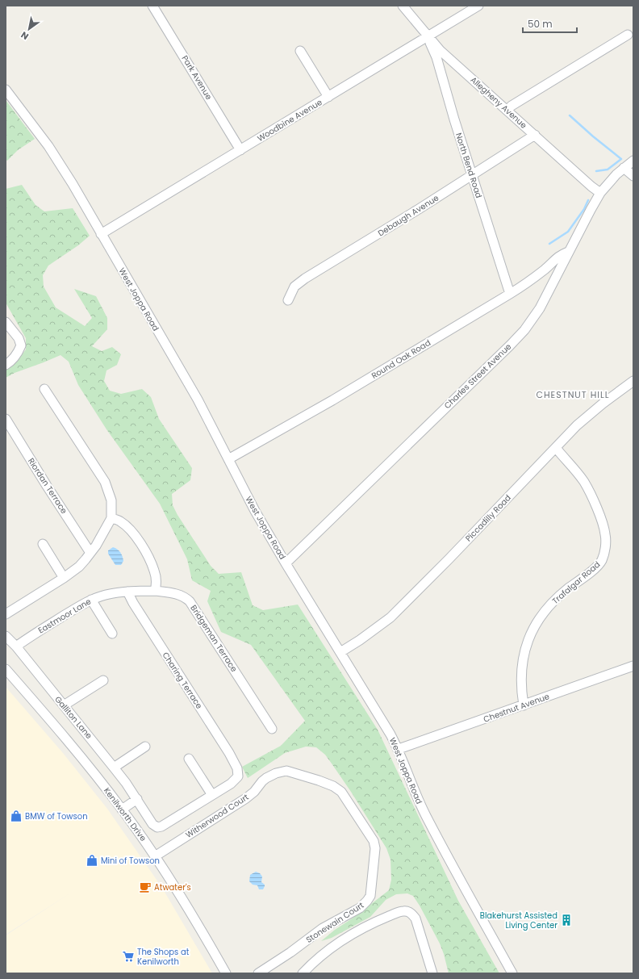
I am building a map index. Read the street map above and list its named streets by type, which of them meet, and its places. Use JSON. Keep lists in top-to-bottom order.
{
  "streets": {
    "street": [
      "Park Avenue",
      "Allegheny Avenue",
      "Woodbine Avenue",
      "North Bend Road",
      "Debaugh Avenue",
      "West Joppa Road",
      "Round Oak Road",
      "Charles Street Avenue",
      "Riordan Terrace",
      "Piccadilly Road",
      "Trafalgar Road",
      "Eastmoor Lane",
      "Bridgeman Terrace",
      "Charing Terrace",
      "Chestnut Avenue",
      "Galliton Lane",
      "Kenilworth Drive",
      "Witherwood Court",
      "Stonewain Court"
    ]
  },
  "crossings": [
    ["Park Avenue", "Woodbine Avenue"],
    ["Allegheny Avenue", "Woodbine Avenue"],
    ["Allegheny Avenue", "North Bend Road"],
    ["Allegheny Avenue", "Debaugh Avenue"],
    ["Allegheny Avenue", "Charles Street Avenue"],
    ["Woodbine Avenue", "North Bend Road"],
    ["Woodbine Avenue", "West Joppa Road"],
    ["North Bend Road", "Debaugh Avenue"],
    ["North Bend Road", "Round Oak Road"],
    ["West Joppa Road", "Round Oak Road"],
    ["West Joppa Road", "Charles Street Avenue"],
    ["West Joppa Road", "Piccadilly Road"],
    ["West Joppa Road", "Chestnut Avenue"],
    ["Round Oak Road", "Charles Street Avenue"],
    ["Piccadilly Road", "Trafalgar Road"],
    ["Trafalgar Road", "Chestnut Avenue"],
    ["Eastmoor Lane", "Bridgeman Terrace"],
    ["Eastmoor Lane", "Charing Terrace"],
    ["Eastmoor Lane", "Galliton Lane"],
    ["Charing Terrace", "Galliton Lane"],
    ["Kenilworth Drive", "Witherwood Court"],
    ["Witherwood Court", "Stonewain Court"]
  ],
  "districts": ["CHESTNUT HILL"],
  "places": {
    "shop": ["BMW of Towson", "Mini of Towson"],
    "cafe": ["Atwater's"],
    "building": ["Blakehurst Assisted Living Center"],
    "supermarket": ["The Shops at Kenilworth"]
  },
  "scale_bar": "50 m",
  "north": "bottom left"
}
